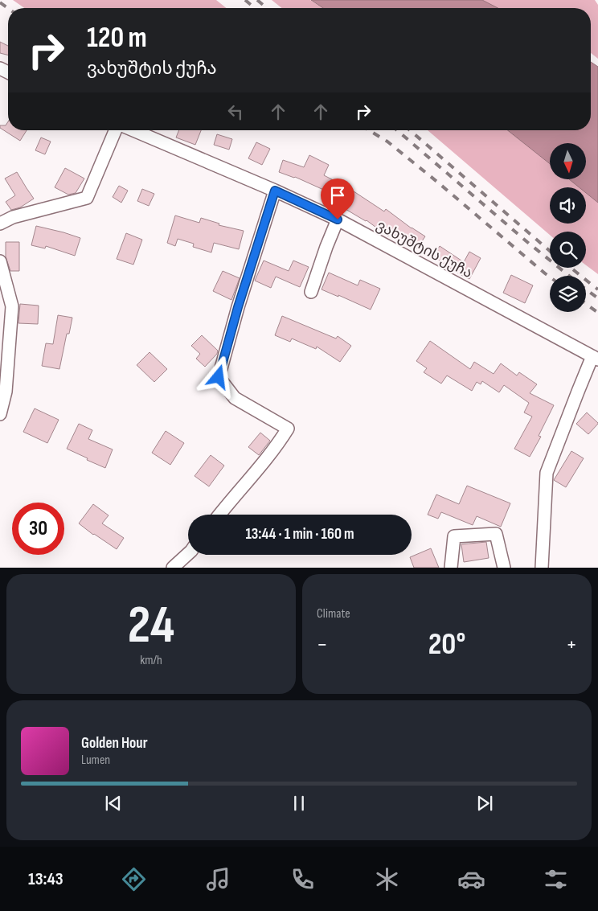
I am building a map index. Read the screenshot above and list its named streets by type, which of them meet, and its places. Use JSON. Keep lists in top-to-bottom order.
{
  "streets": {
    "street": ["ვახუშტის ქუჩა"]
  },
  "north": "bottom",
  "page": {
    "turn": ["120 m", "ვახუშტის ქუჩა"],
    "limit": "30",
    "trip": "13:44 · 1 min · 160 m",
    "tile": [
      ["24", "km/h"],
      "Climate"
    ],
    "heat": ["−", "20°", "+"],
    "song": ["Golden Hour", "Lumen"],
    "tabs": "13:43"
  }
}
